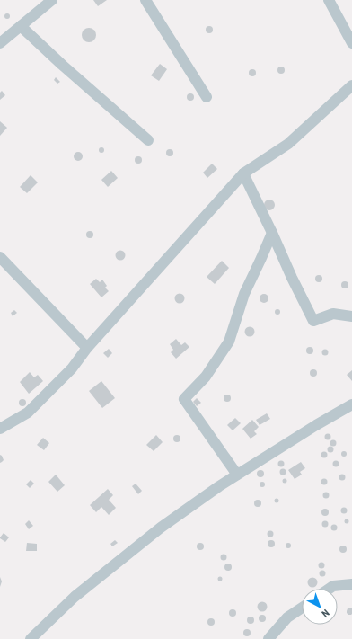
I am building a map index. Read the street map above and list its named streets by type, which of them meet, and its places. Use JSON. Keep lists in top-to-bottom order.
{
  "north": "bottom right"
}
